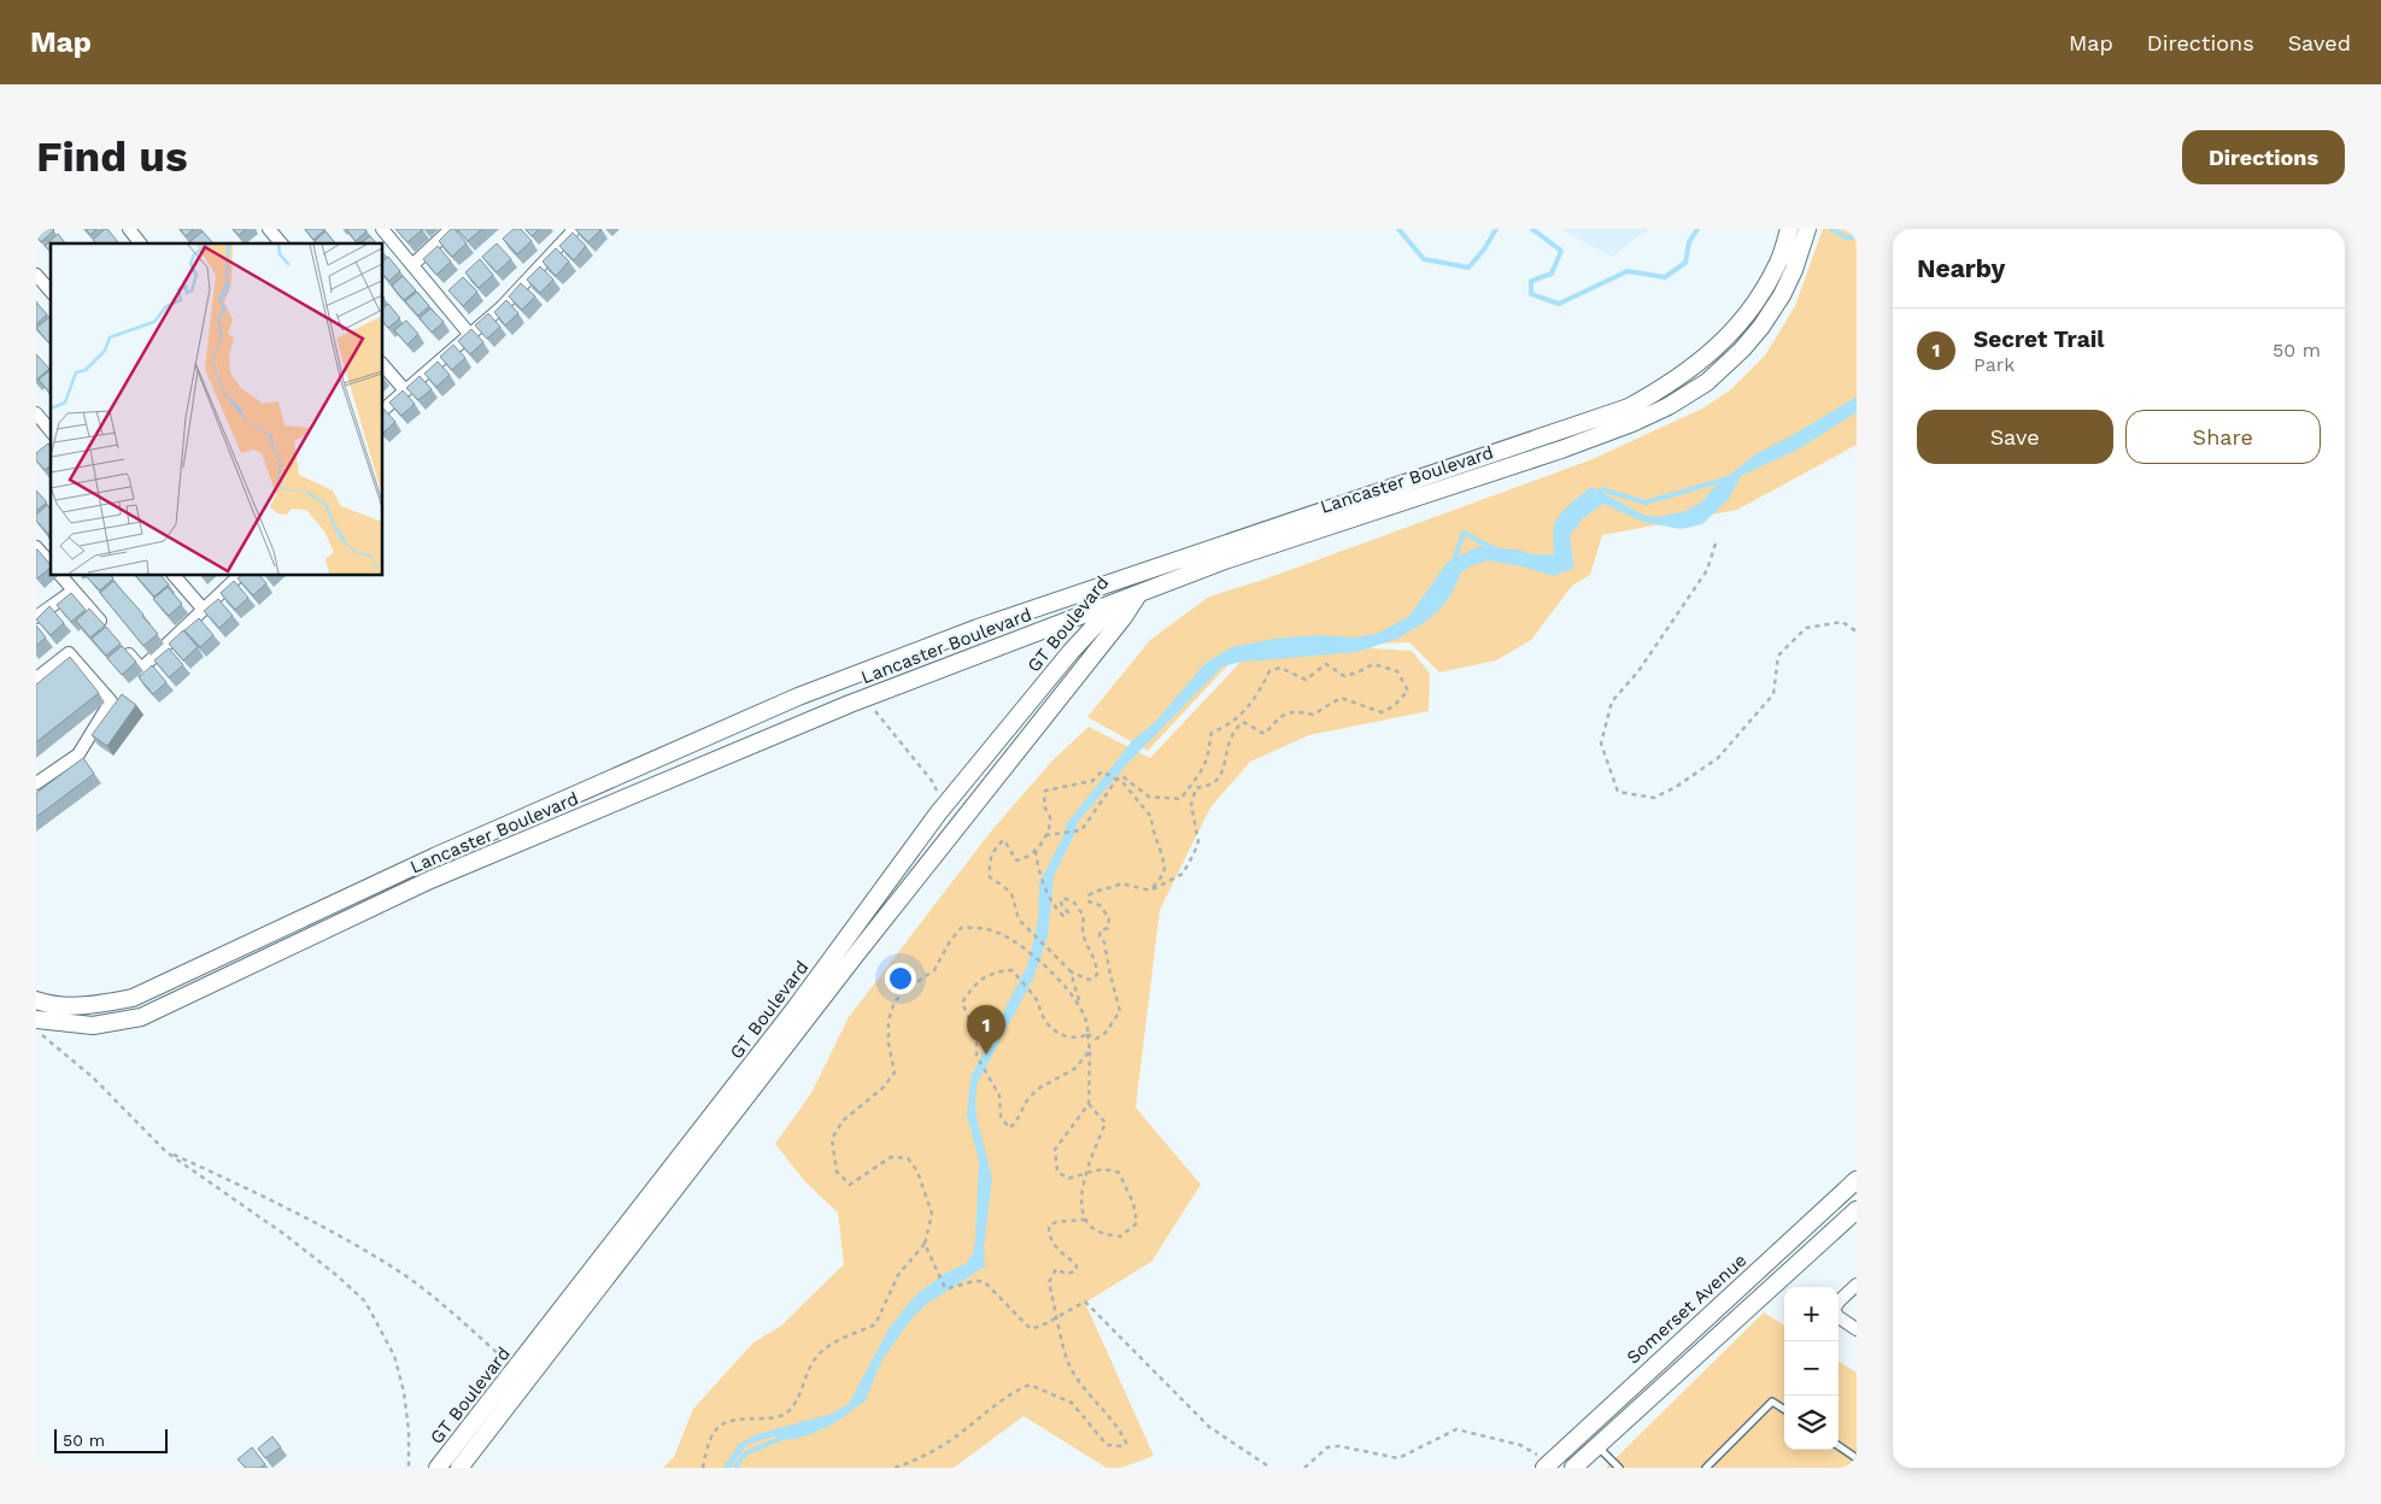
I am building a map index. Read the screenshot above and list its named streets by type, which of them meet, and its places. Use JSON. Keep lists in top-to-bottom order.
{
  "streets": {
    "main road": ["Lancaster Boulevard", "GT Boulevard", "Somerset Avenue"]
  },
  "crossings": [
    ["Lancaster Boulevard", "GT Boulevard"]
  ],
  "scale_bar": "50 m",
  "page": {
    "header": "Map",
    "nav": ["Map", "Directions", "Saved"],
    "buttons": [
      "Directions",
      ["Save", "Share"]
    ],
    "title": "Find us",
    "heading": "Nearby",
    "list": [
      {
        "mark": "1",
        "name": "Secret Trail",
        "note": "Park",
        "value": "50 m"
      }
    ],
    "pins": "1",
    "map_buttons": ["+", "−"],
    "scale": "50 m"
  }
}
